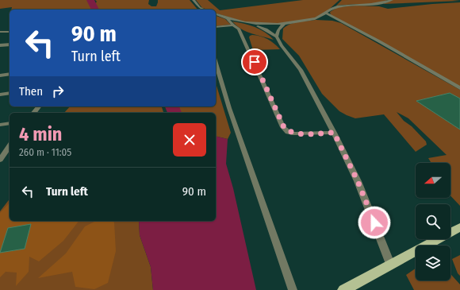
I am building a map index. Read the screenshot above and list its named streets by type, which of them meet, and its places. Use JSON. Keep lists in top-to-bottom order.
{
  "north": "left",
  "page": {
    "turn": ["90 m", "Turn left"],
    "then": "Then",
    "heading": ["4 min", "260 m · 11:05"],
    "list": [
      {
        "name": "Turn left",
        "value": "90 m"
      }
    ]
  }
}
